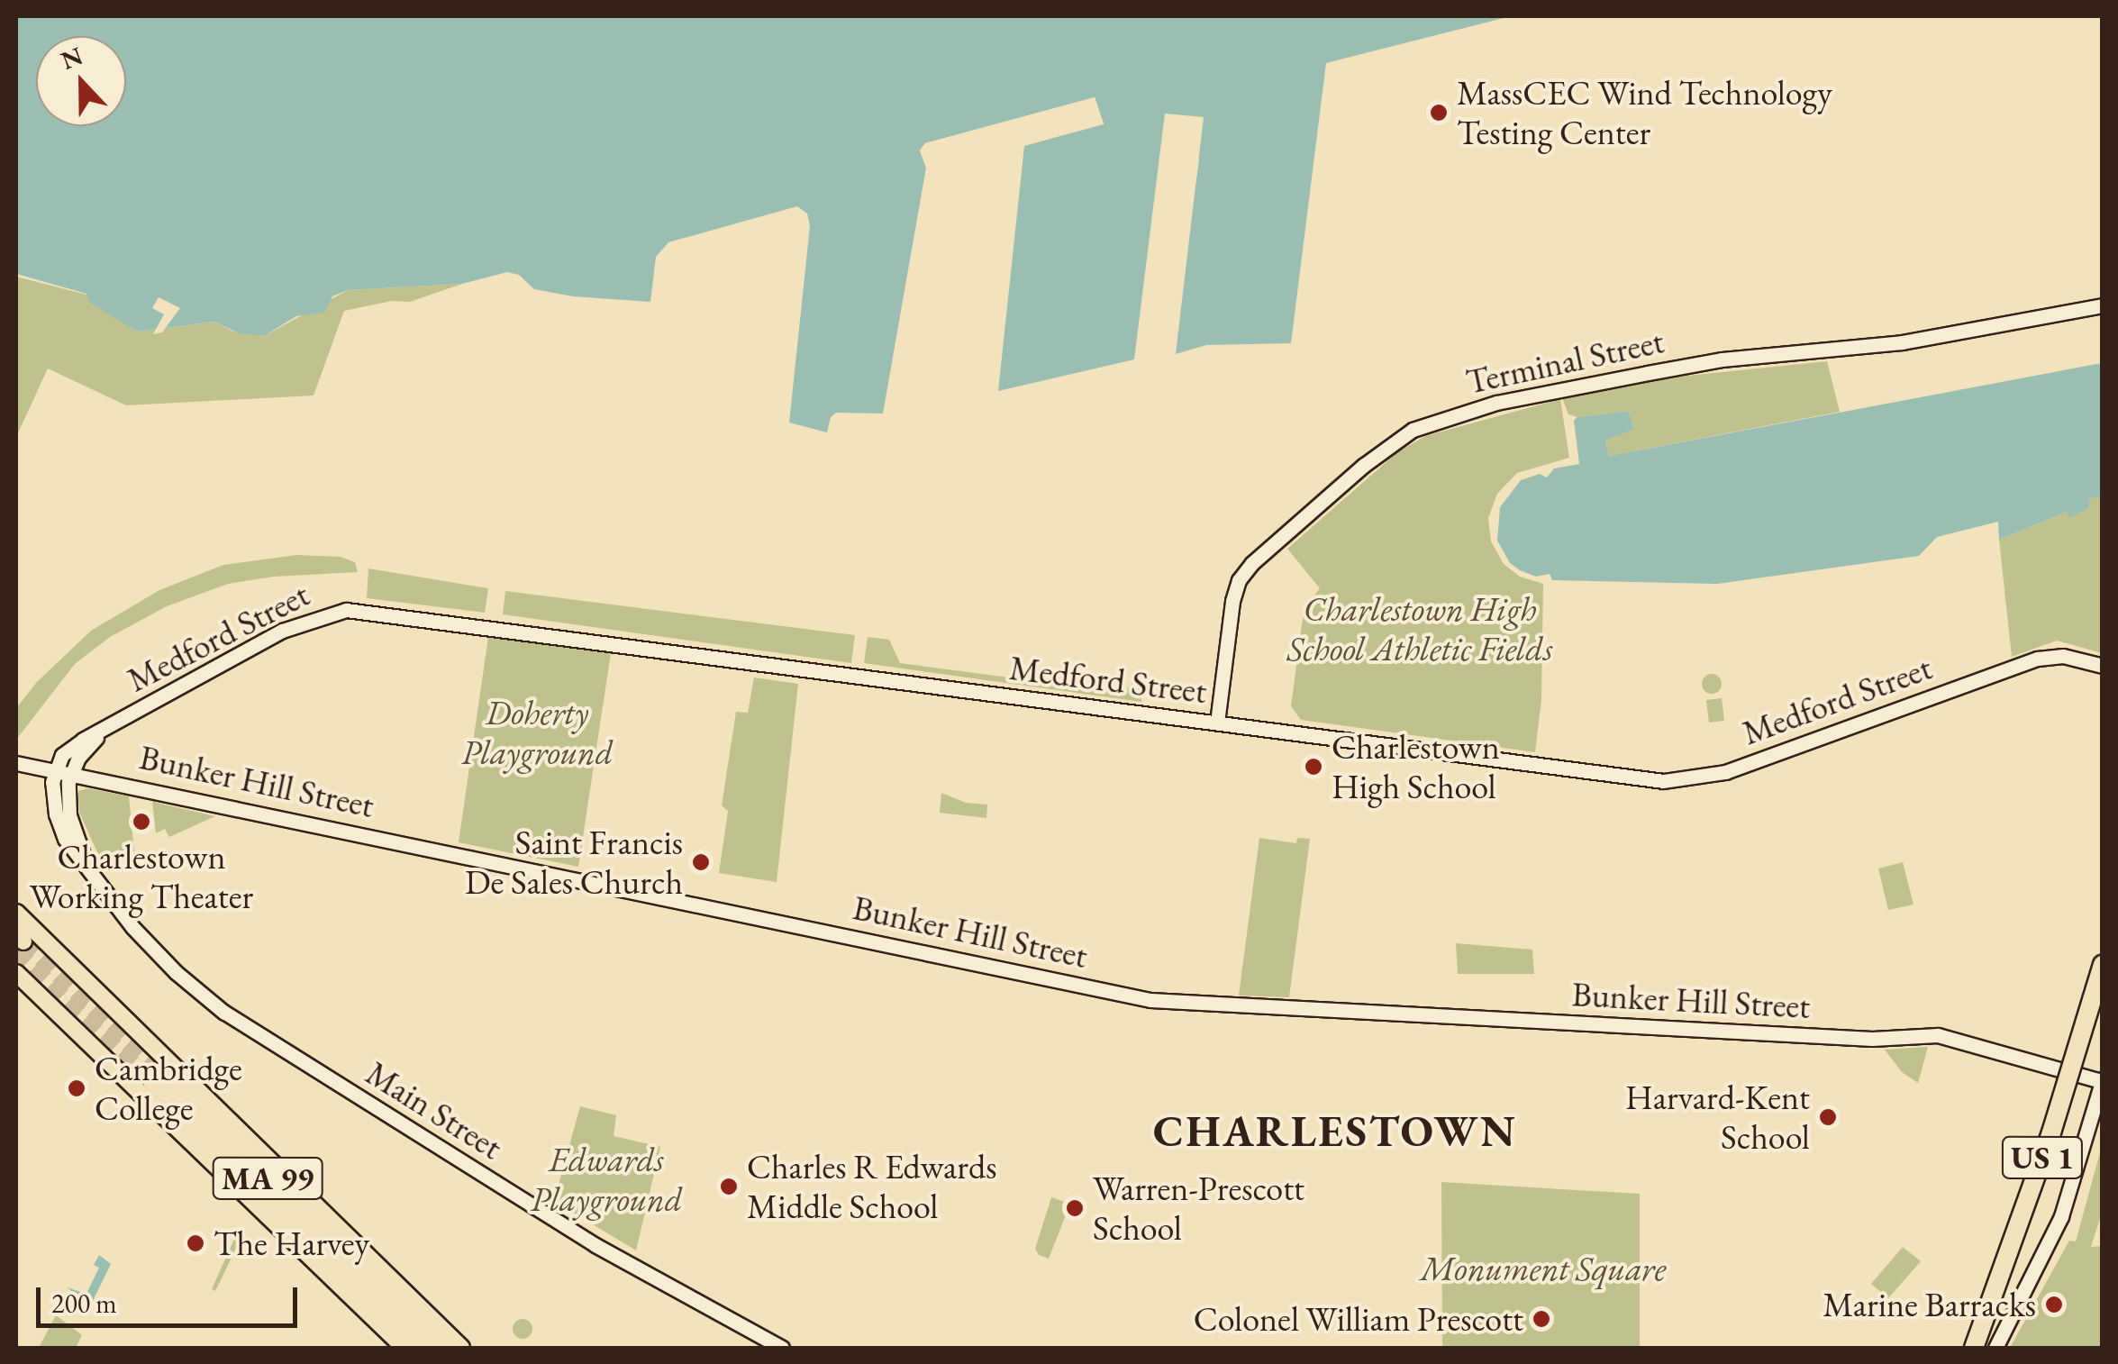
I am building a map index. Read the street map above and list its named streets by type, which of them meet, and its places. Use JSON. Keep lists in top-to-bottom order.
{
  "streets": {
    "highway": ["US 1"],
    "main road": [
      "Terminal Street",
      "Medford Street",
      "Bunker Hill Street",
      "Main Street",
      "MA 99"
    ]
  },
  "crossings": [
    ["Terminal Street", "Medford Street"],
    ["Medford Street", "Bunker Hill Street"],
    ["Medford Street", "Main Street"],
    ["Bunker Hill Street", "Main Street"]
  ],
  "districts": ["CHARLESTOWN"],
  "parks": [
    "Charlestown High School Athletic Fields",
    "Doherty Playground",
    "Edwards Playground",
    "Monument Square"
  ],
  "places": [
    "MassCEC Wind Technology Testing Center",
    "Charlestown High School",
    "Charlestown Working Theater",
    "Saint Francis De Sales Church",
    "Cambridge College",
    "Harvard-Kent School",
    "Charles R Edwards Middle School",
    "Warren-Prescott School",
    "The Harvey",
    "Marine Barracks",
    "Colonel William Prescott"
  ],
  "scale_bar": "200 m",
  "north": "top"
}
